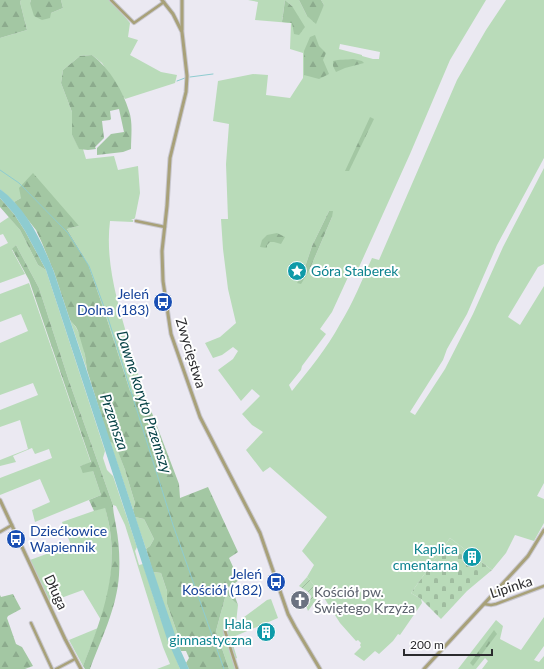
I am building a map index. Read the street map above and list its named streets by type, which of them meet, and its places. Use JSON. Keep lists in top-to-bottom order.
{
  "streets": {
    "street": ["Zwycięstwa", "Lipinka", "Długa"]
  },
  "water": ["Dawne koryto Przemszy", "Przemsza"],
  "places": {
    "place": ["Góra Staberek"],
    "bus stop": ["Jeleń Dolna (183)", "Dziećkowice Wapiennik", "Jeleń Kościół (182)"],
    "building": ["Kaplica cmentarna", "Hala gimnastyczna"],
    "church": ["Kościół pw. Świętego Krzyża"]
  },
  "scale_bar": "200 m"
}
